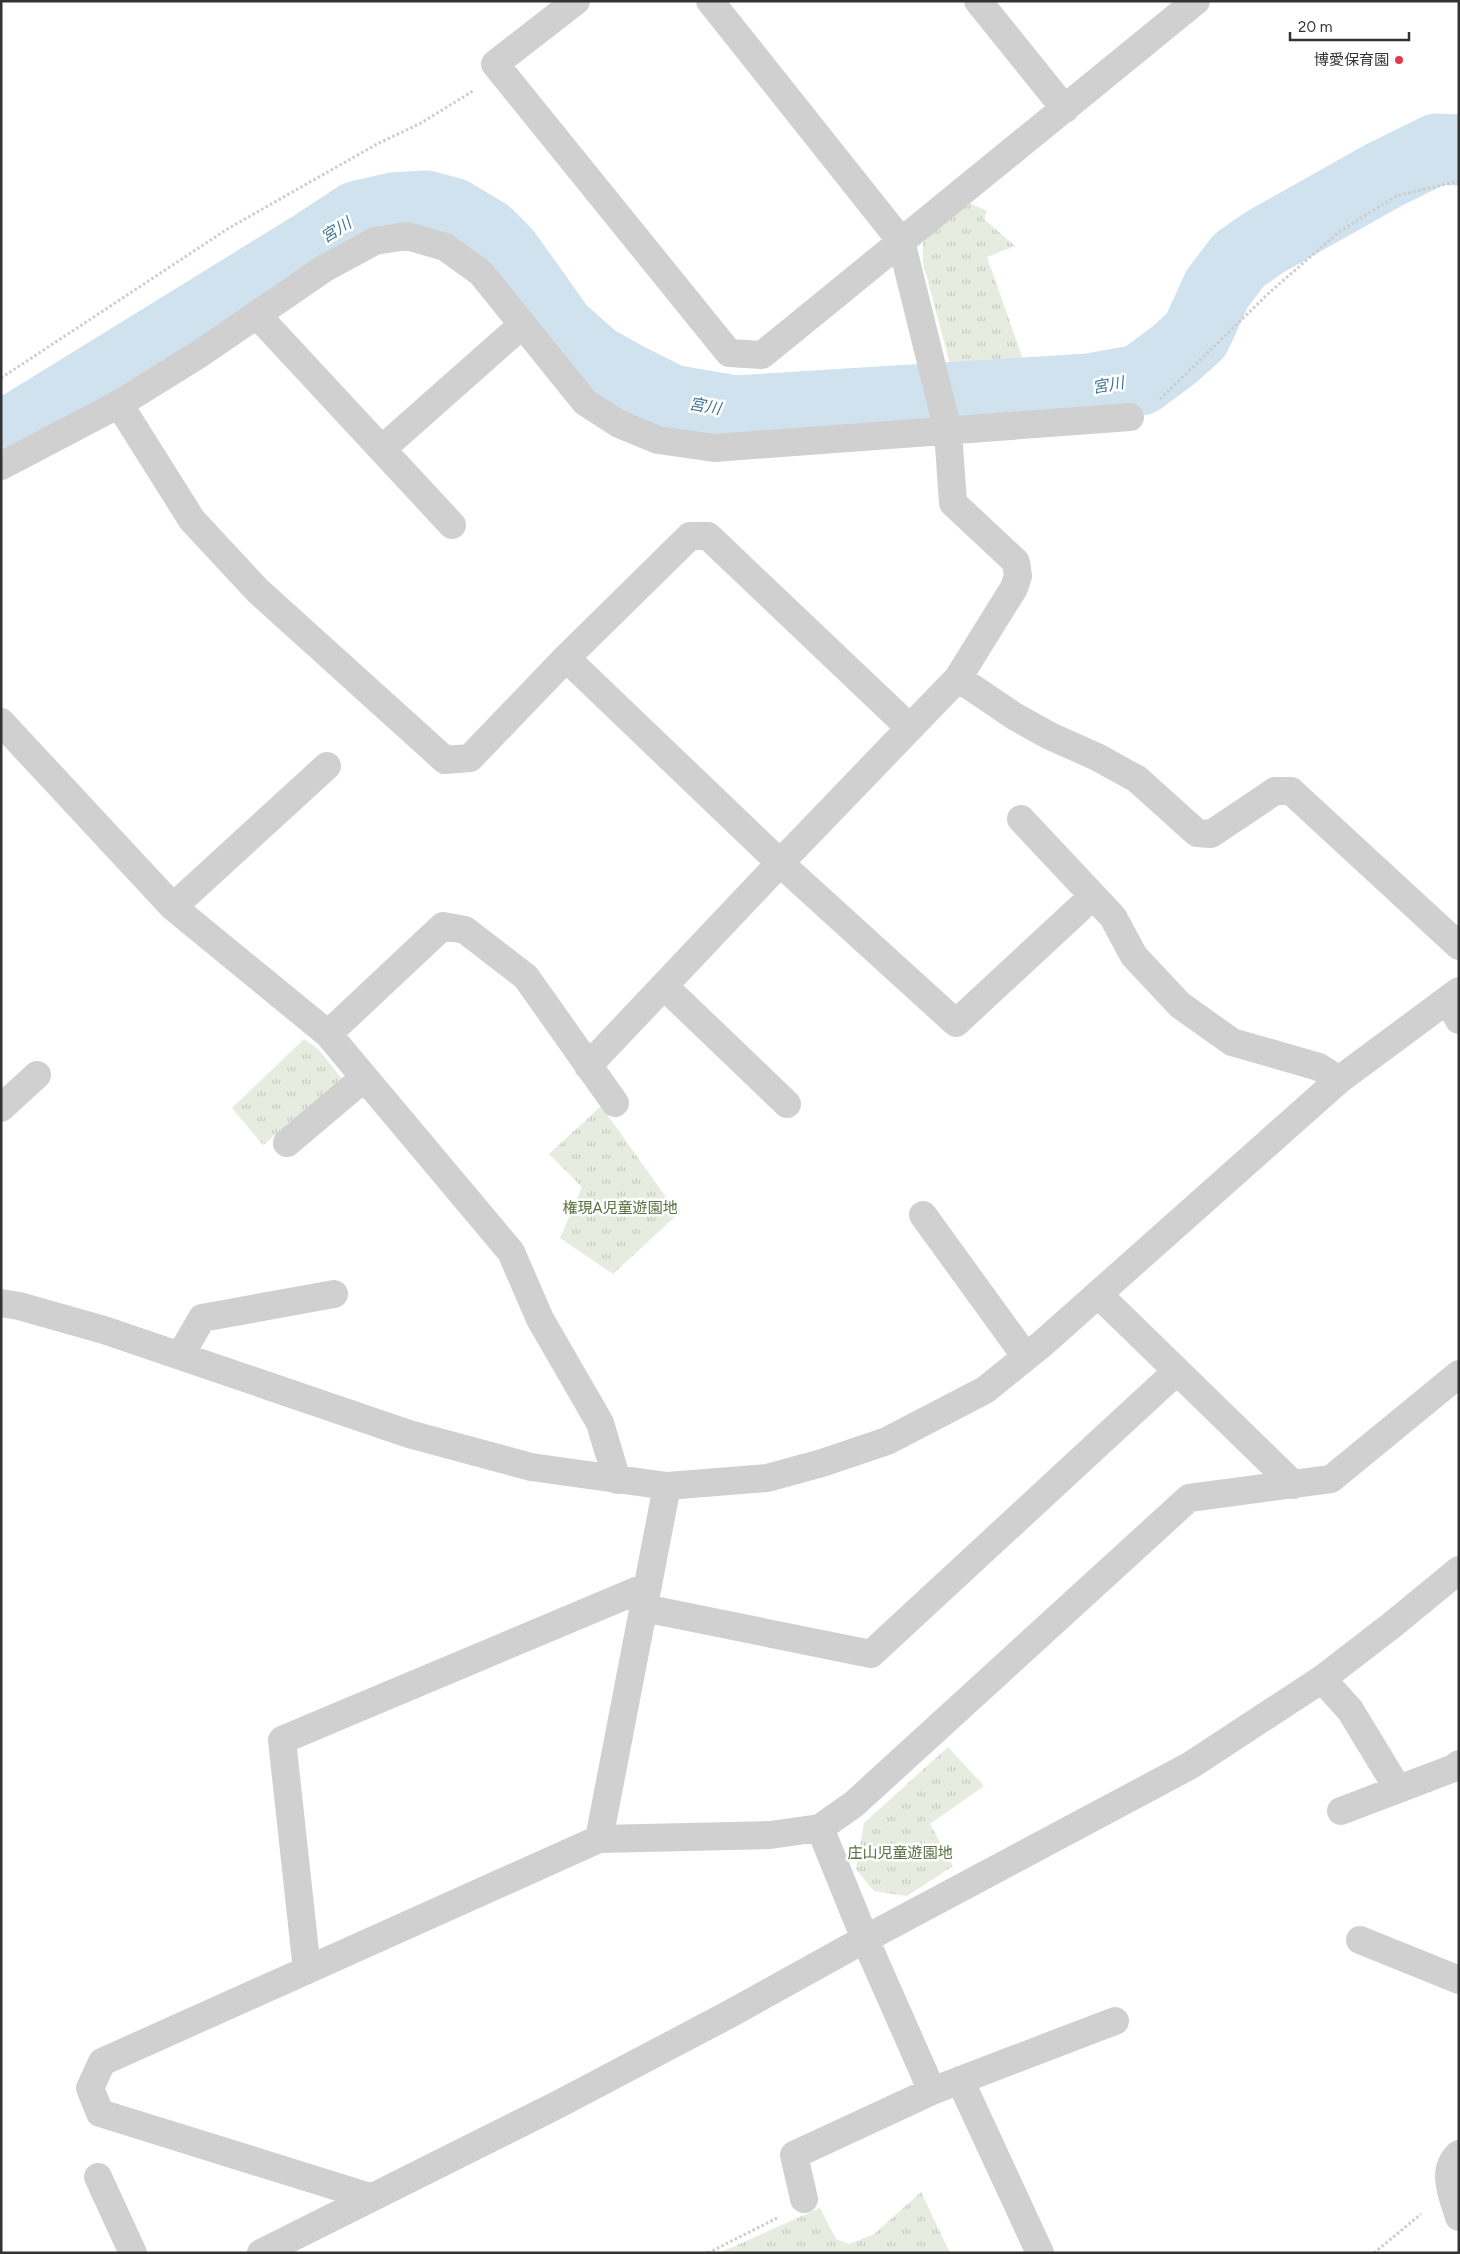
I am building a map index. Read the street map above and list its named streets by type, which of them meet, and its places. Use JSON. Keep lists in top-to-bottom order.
{
  "water": ["宮川"],
  "parks": ["権現A児童遊園地", "庄山児童遊園地"],
  "places": ["博愛保育園"],
  "scale_bar": "20 m"
}
